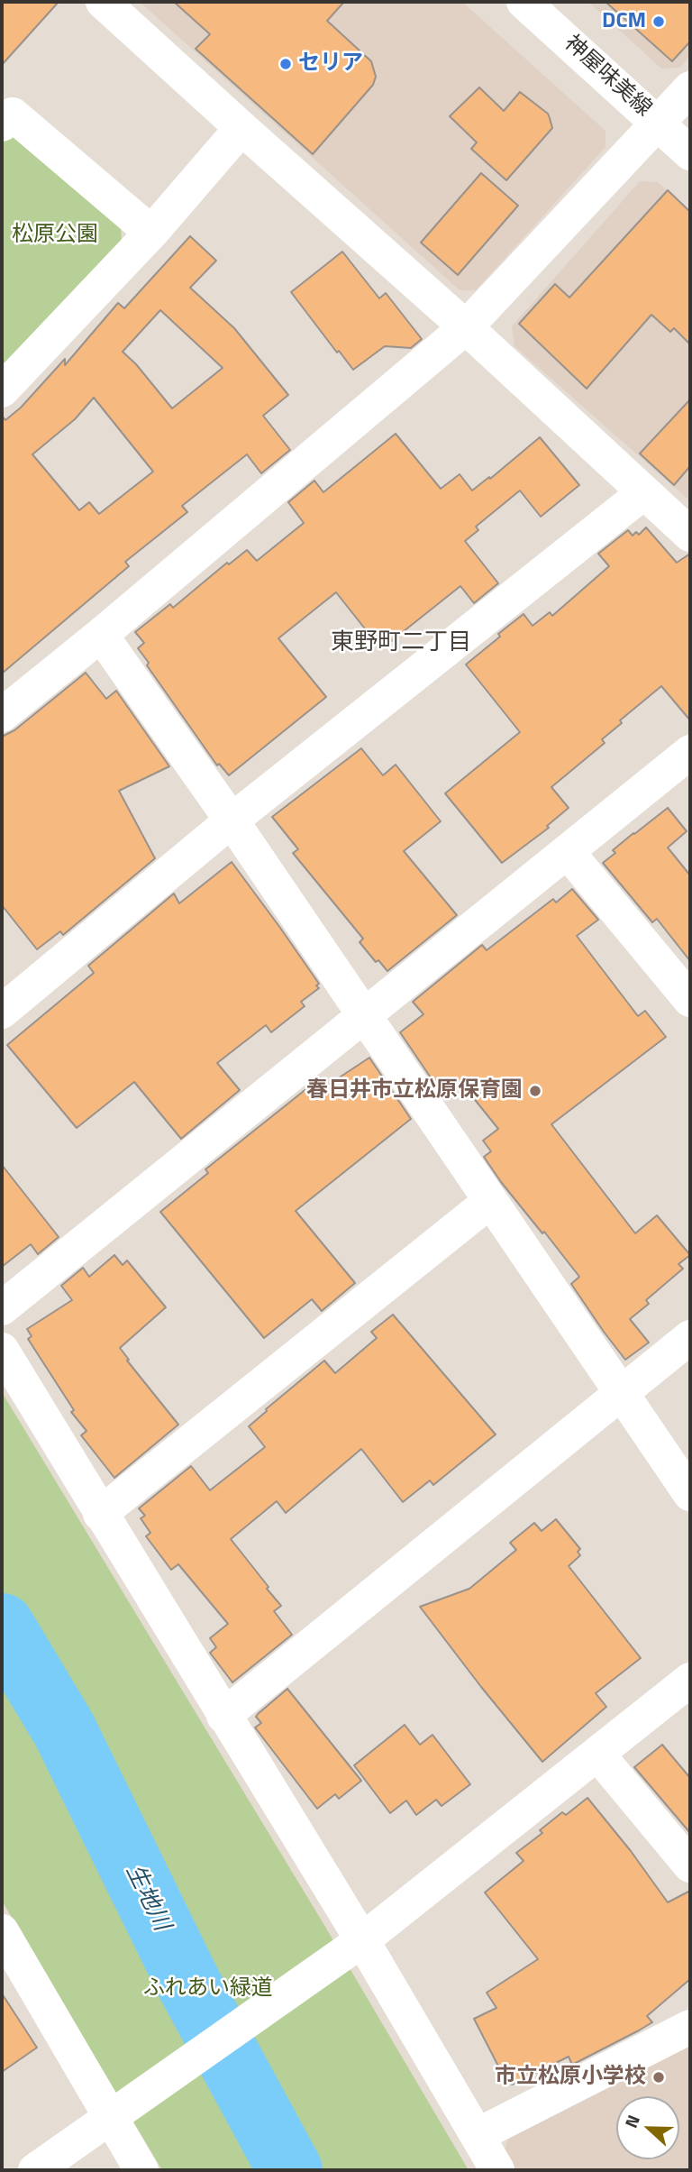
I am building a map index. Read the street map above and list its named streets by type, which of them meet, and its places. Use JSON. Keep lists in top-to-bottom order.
{
  "streets": {
    "street": ["神屋味美線"]
  },
  "districts": ["東野町二丁目"],
  "water": ["生地川"],
  "parks": ["松原公園", "ふれあい緑道"],
  "places": [
    "DCM",
    "セリア",
    "春日井市立松原保育園",
    "市立松原小学校"
  ],
  "north": "left"
}
